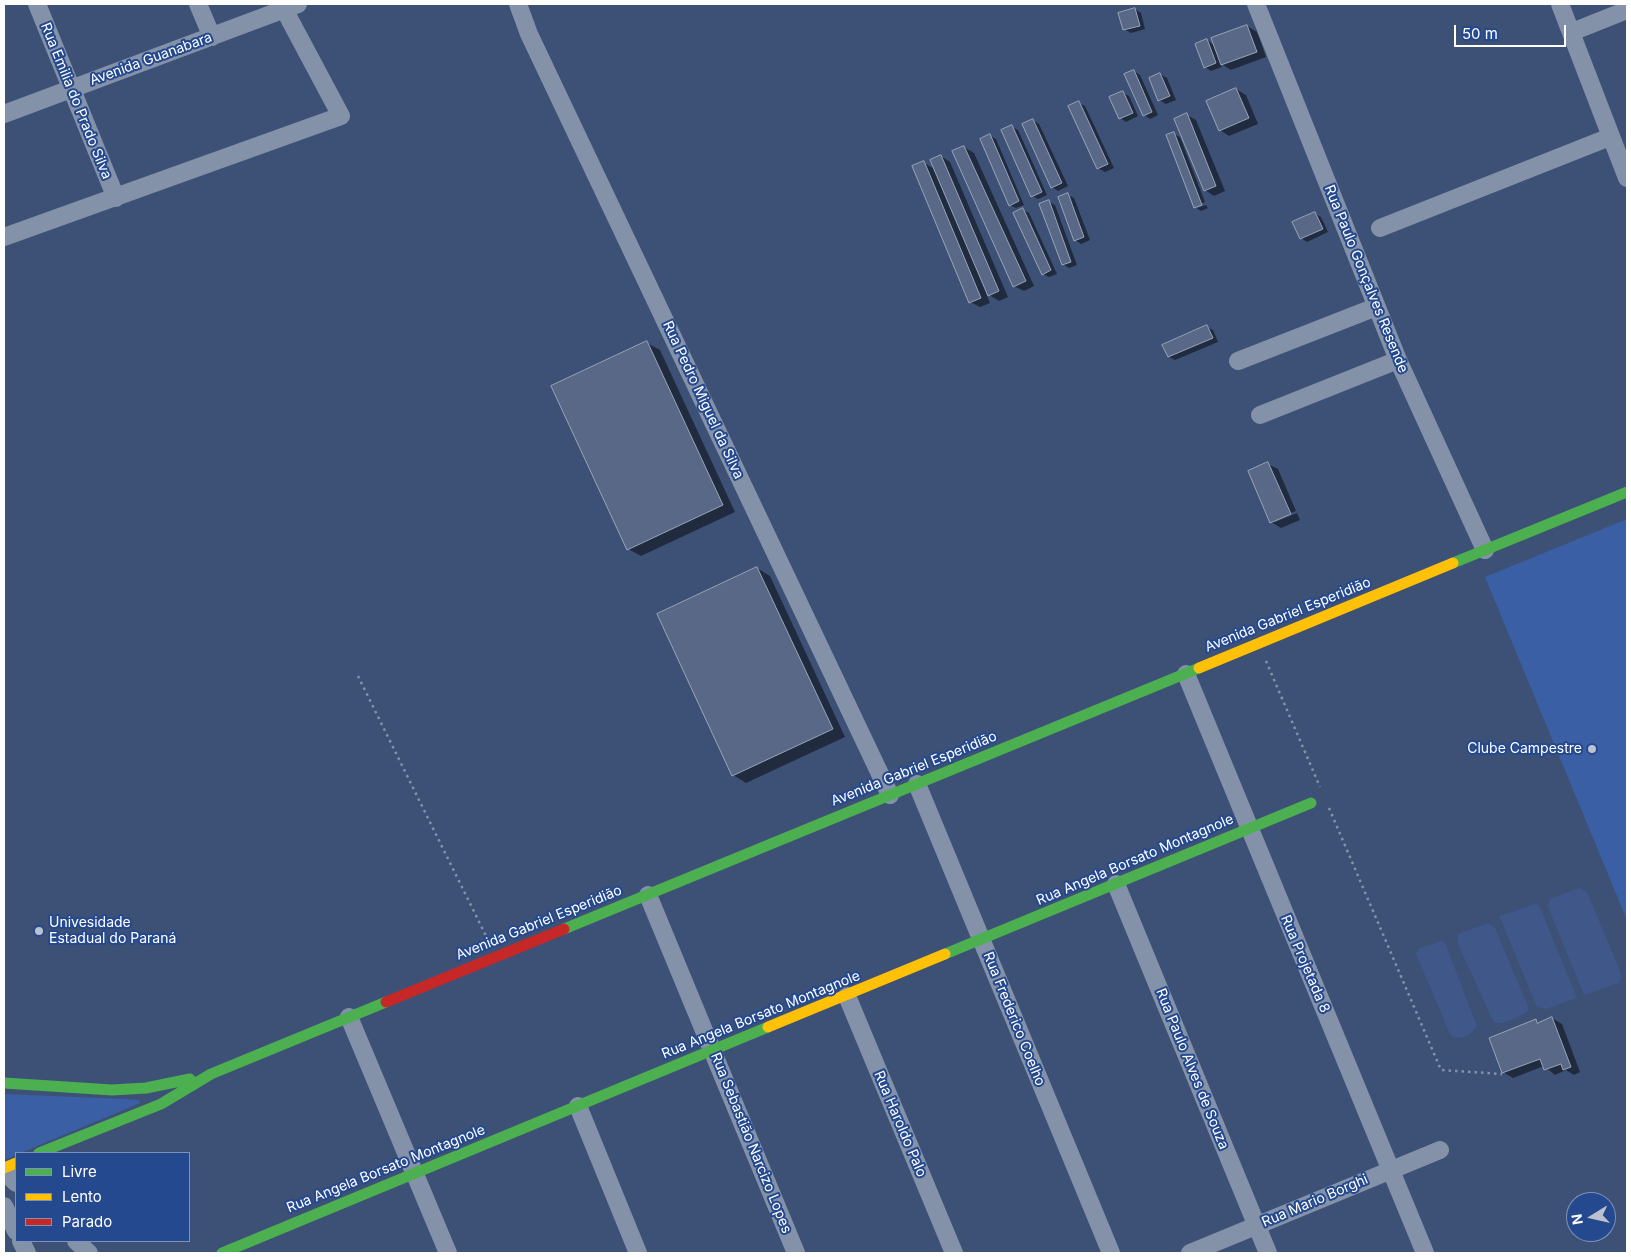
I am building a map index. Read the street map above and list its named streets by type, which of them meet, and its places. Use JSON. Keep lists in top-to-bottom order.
{
  "streets": {
    "main road": ["Avenida Gabriel Esperidião", "Rua Angela Borsato Montagnole"],
    "street": [
      "Avenida Guanabara",
      "Rua Emilia do Prado Silva",
      "Rua Paulo Gonçalves Resende",
      "Rua Pedro Miguel da Silva",
      "Rua Projetada 8",
      "Rua Frederico Coelho",
      "Rua Paulo Alves de Souza",
      "Rua Haroldo Palo",
      "Rua Sebastião Narcizo Lopes",
      "Rua Mario Borghi"
    ]
  },
  "crossings": [
    ["Avenida Guanabara", "Rua Emilia do Prado Silva"],
    ["Rua Paulo Gonçalves Resende", "Avenida Gabriel Esperidião"],
    ["Rua Pedro Miguel da Silva", "Avenida Gabriel Esperidião"],
    ["Avenida Gabriel Esperidião", "Rua Projetada 8"],
    ["Avenida Gabriel Esperidião", "Rua Frederico Coelho"],
    ["Avenida Gabriel Esperidião", "Rua Sebastião Narcizo Lopes"],
    ["Rua Angela Borsato Montagnole", "Rua Projetada 8"],
    ["Rua Angela Borsato Montagnole", "Rua Frederico Coelho"],
    ["Rua Angela Borsato Montagnole", "Rua Paulo Alves de Souza"],
    ["Rua Angela Borsato Montagnole", "Rua Haroldo Palo"],
    ["Rua Angela Borsato Montagnole", "Rua Sebastião Narcizo Lopes"],
    ["Rua Projetada 8", "Rua Mario Borghi"],
    ["Rua Paulo Alves de Souza", "Rua Mario Borghi"]
  ],
  "places": ["Clube Campestre", "Univesidade Estadual do Paraná"],
  "legend": ["Livre", "Lento", "Parado"],
  "scale_bar": "50 m",
  "north": "left"
}
